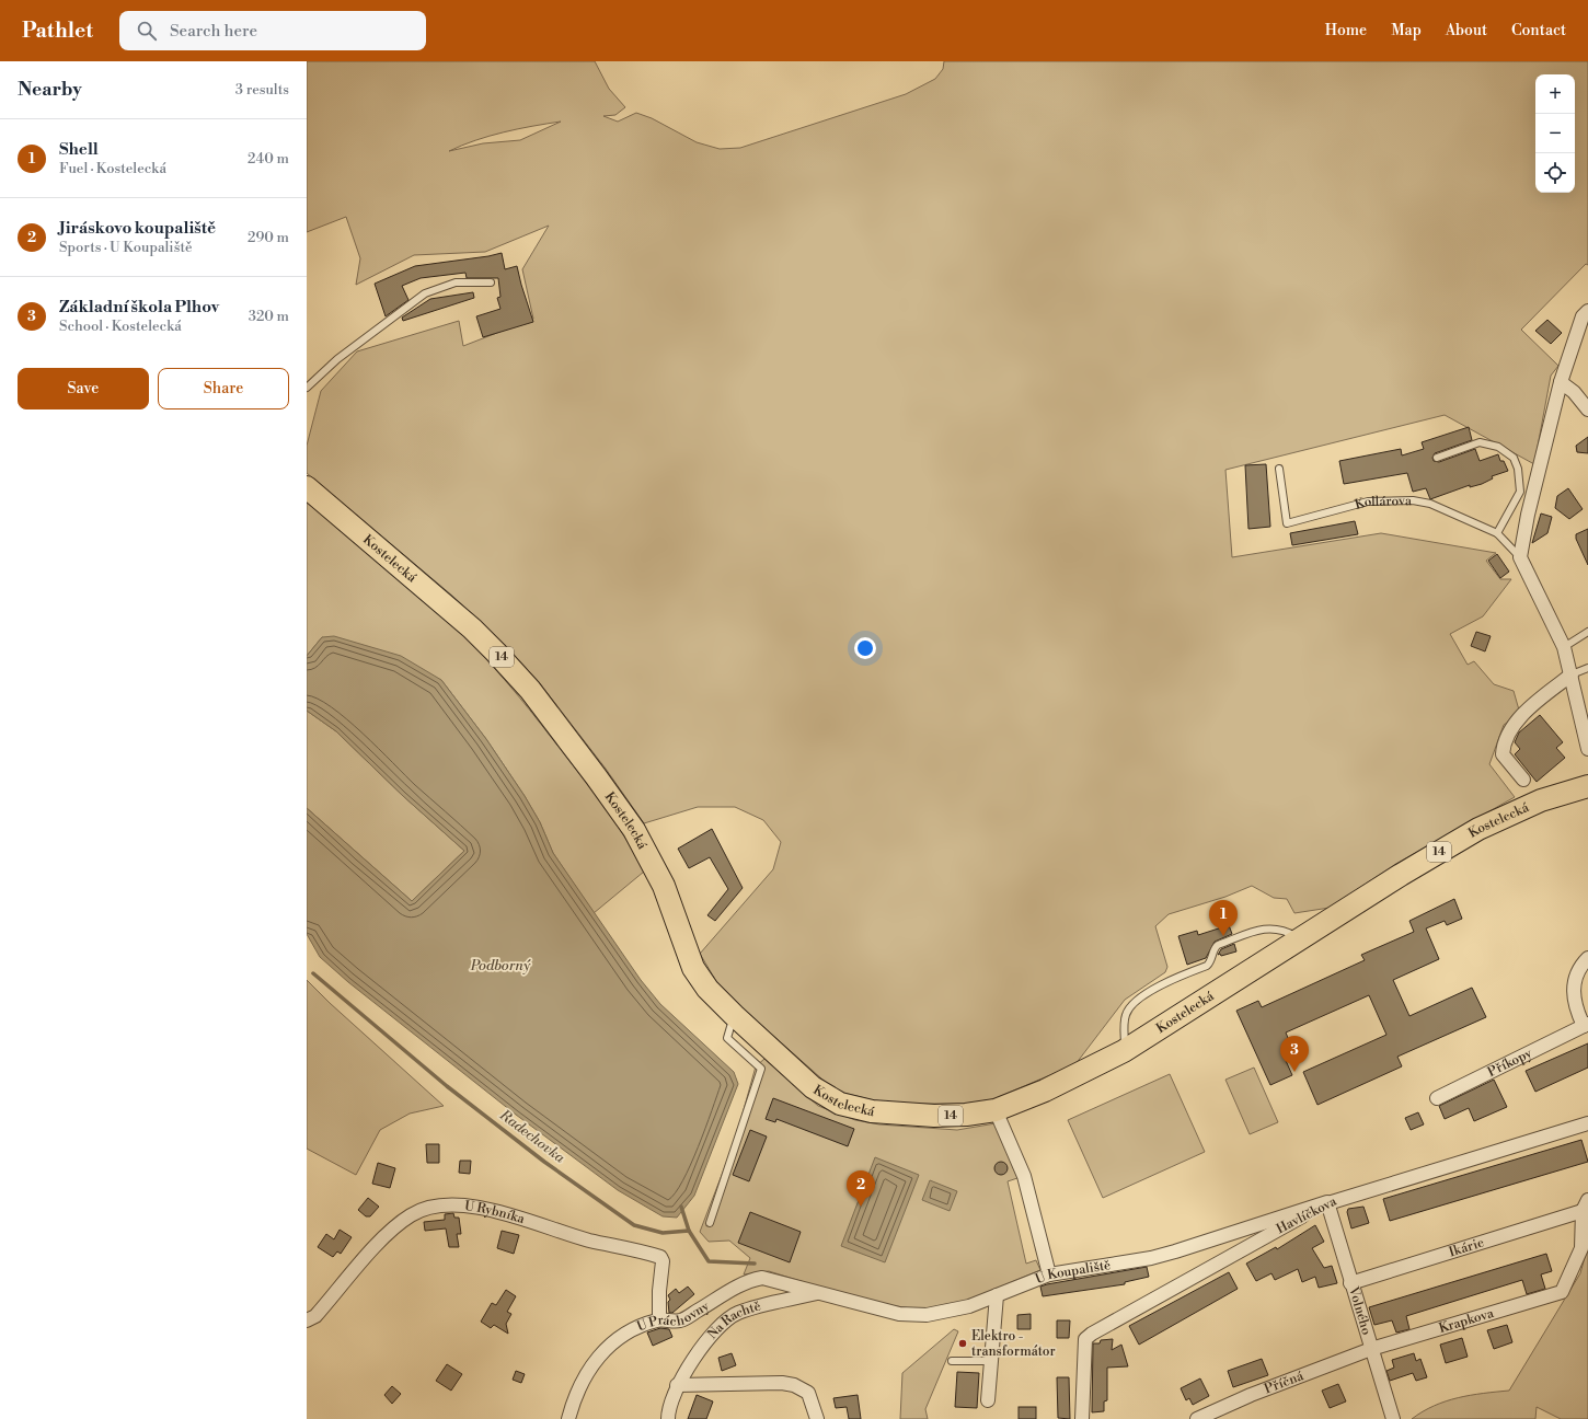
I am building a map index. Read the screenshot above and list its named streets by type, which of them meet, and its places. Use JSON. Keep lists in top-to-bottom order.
{
  "streets": {
    "main road": ["Kostelecká", "14"],
    "street": [
      "Kollárova",
      "Příkopy",
      "U Rybníka",
      "Havlíčkova",
      "Ikárie",
      "U Koupaliště",
      "Volného",
      "U Práchovny",
      "Krapkova",
      "Na Rachtě",
      "Příčná"
    ]
  },
  "crossings": [
    ["U Rybníka", "U Práchovny"],
    ["Havlíčkova", "U Koupaliště"],
    ["Havlíčkova", "Volného"],
    ["Ikárie", "Volného"],
    ["Ikárie", "Krapkova"],
    ["U Koupaliště", "Volného"],
    ["U Koupaliště", "U Práchovny"],
    ["U Koupaliště", "Na Rachtě"],
    ["Volného", "Krapkova"],
    ["Volného", "Příčná"],
    ["U Práchovny", "Na Rachtě"],
    ["Krapkova", "Příčná"]
  ],
  "water": ["Podborný", "Radechovka"],
  "places": ["Elektro - transformátor"],
  "page": {
    "header": "Pathlet",
    "search": "Search here",
    "nav": [
      "Home",
      "Map",
      "About",
      "Contact"
    ],
    "heading": ["Nearby", "3 results"],
    "map_buttons": ["+", "−"],
    "list": [
      {
        "mark": "1",
        "name": "Shell",
        "note": "Fuel · Kostelecká",
        "value": "240 m"
      },
      {
        "mark": "2",
        "name": "Jiráskovo koupaliště",
        "note": "Sports · U Koupaliště",
        "value": "290 m"
      },
      {
        "mark": "3",
        "name": "Základní škola Plhov",
        "note": "School · Kostelecká",
        "value": "320 m"
      }
    ],
    "buttons": ["Save", "Share"],
    "pins": ["1", "3", "2"]
  }
}
